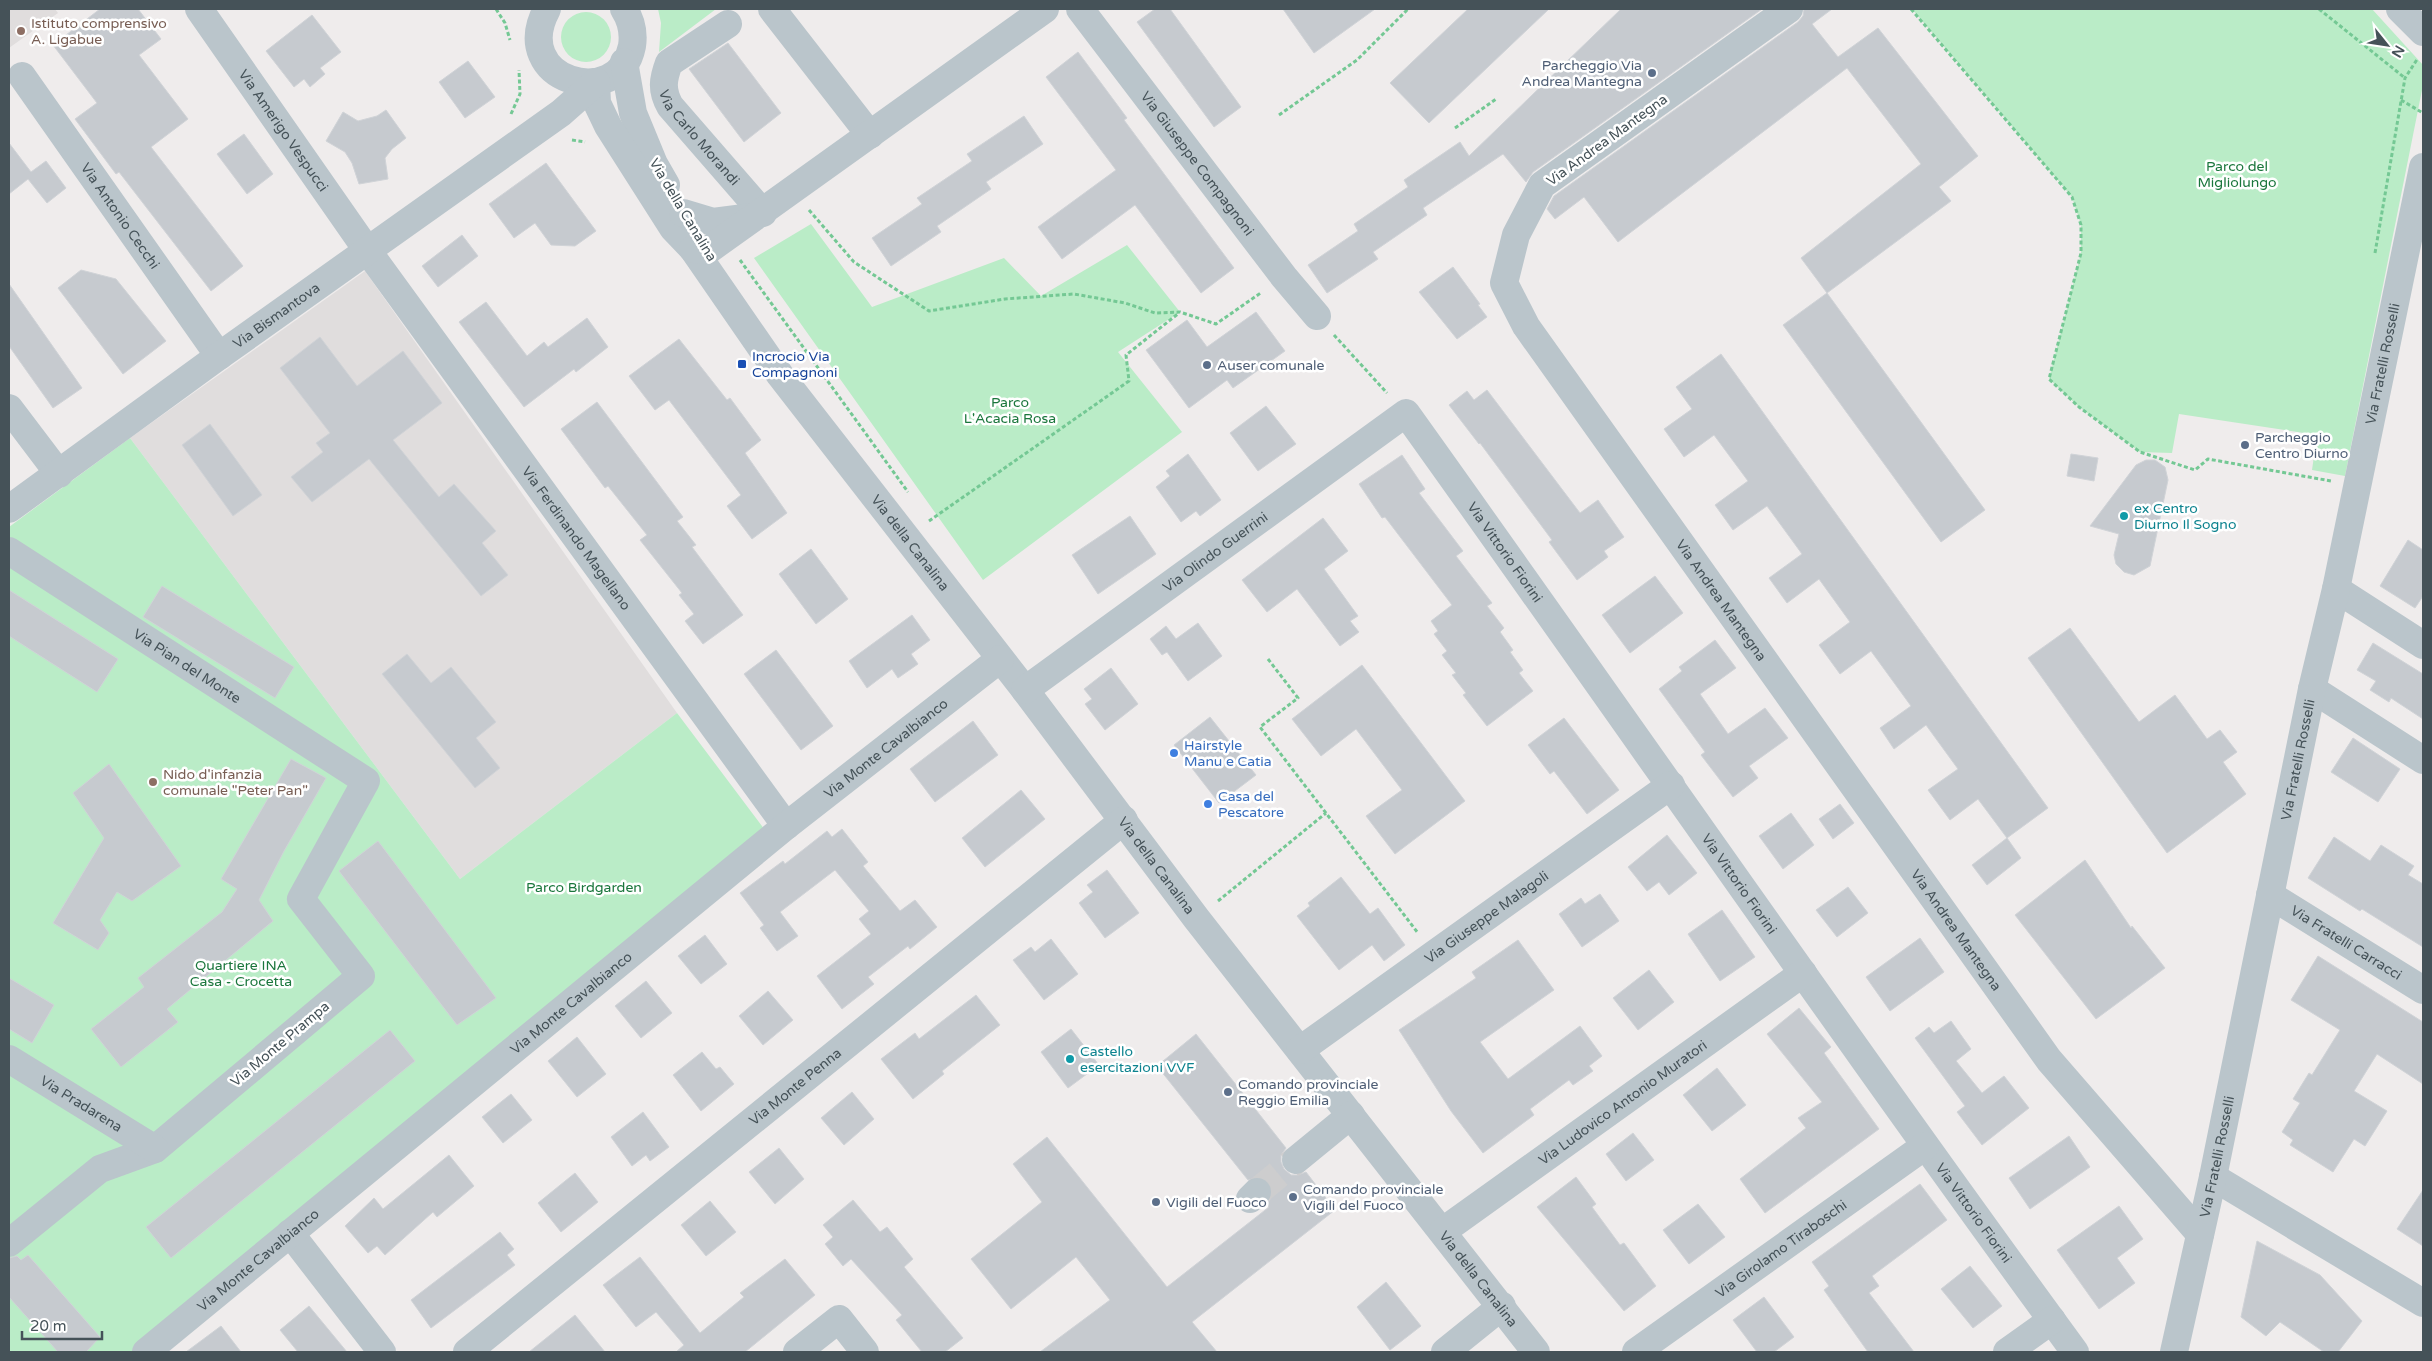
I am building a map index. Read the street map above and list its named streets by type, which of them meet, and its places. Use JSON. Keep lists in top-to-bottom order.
{
  "streets": {
    "street": [
      "Via Amerigo Vespucci",
      "Via Carlo Morandi",
      "Via Andrea Mantegna",
      "Via Giuseppe Compagnoni",
      "Via della Canalina",
      "Via Antonio Cecchi",
      "Via Bismantova",
      "Via Fratelli Rosselli",
      "Via Ferdinando Magellano",
      "Via Olindo Guerrini",
      "Via Vittorio Fiorini",
      "Via Pian del Monte",
      "Via Monte Cavalbianco",
      "Via Giuseppe Malagoli",
      "Via Fratelli Carracci",
      "Via Monte Prampa",
      "Via Monte Penna",
      "Via Ludovico Antonio Muratori",
      "Via Pradarena",
      "Via Girolamo Tiraboschi"
    ]
  },
  "crossings": [
    ["Via Amerigo Vespucci", "Via Bismantova"],
    ["Via Amerigo Vespucci", "Via Ferdinando Magellano"],
    ["Via Andrea Mantegna", "Via Fratelli Rosselli"],
    ["Via della Canalina", "Via Bismantova"],
    ["Via della Canalina", "Via Olindo Guerrini"],
    ["Via della Canalina", "Via Monte Cavalbianco"],
    ["Via della Canalina", "Via Giuseppe Malagoli"],
    ["Via della Canalina", "Via Monte Penna"],
    ["Via della Canalina", "Via Ludovico Antonio Muratori"],
    ["Via Antonio Cecchi", "Via Bismantova"],
    ["Via Bismantova", "Via Ferdinando Magellano"],
    ["Via Fratelli Rosselli", "Via Fratelli Carracci"],
    ["Via Ferdinando Magellano", "Via Monte Cavalbianco"],
    ["Via Olindo Guerrini", "Via Vittorio Fiorini"],
    ["Via Vittorio Fiorini", "Via Giuseppe Malagoli"],
    ["Via Vittorio Fiorini", "Via Ludovico Antonio Muratori"],
    ["Via Vittorio Fiorini", "Via Girolamo Tiraboschi"],
    ["Via Pian del Monte", "Via Monte Prampa"],
    ["Via Monte Prampa", "Via Pradarena"]
  ],
  "parks": [
    "Parco del Migliolungo",
    "Parco L'Acacia Rosa",
    "Parco Birdgarden",
    "Quartiere INA Casa - Crocetta"
  ],
  "places": {
    "other": [
      "Istituto comprensivo A. Ligabue",
      "Parcheggio Via Andrea Mantegna",
      "Auser comunale",
      "Parcheggio Centro Diurno",
      "ex Centro Diurno Il Sogno",
      "Hairstyle Manu e Catia",
      "Nido d'infanzia comunale \"Peter Pan\"",
      "Casa del Pescatore",
      "Castello esercitazioni VVF",
      "Comando provinciale Reggio Emilia",
      "Comando provinciale Vigili del Fuoco",
      "Vigili del Fuoco"
    ],
    "transit": ["Incrocio Via Compagnoni"]
  },
  "scale_bar": "20 m",
  "north": "bottom right"
}
